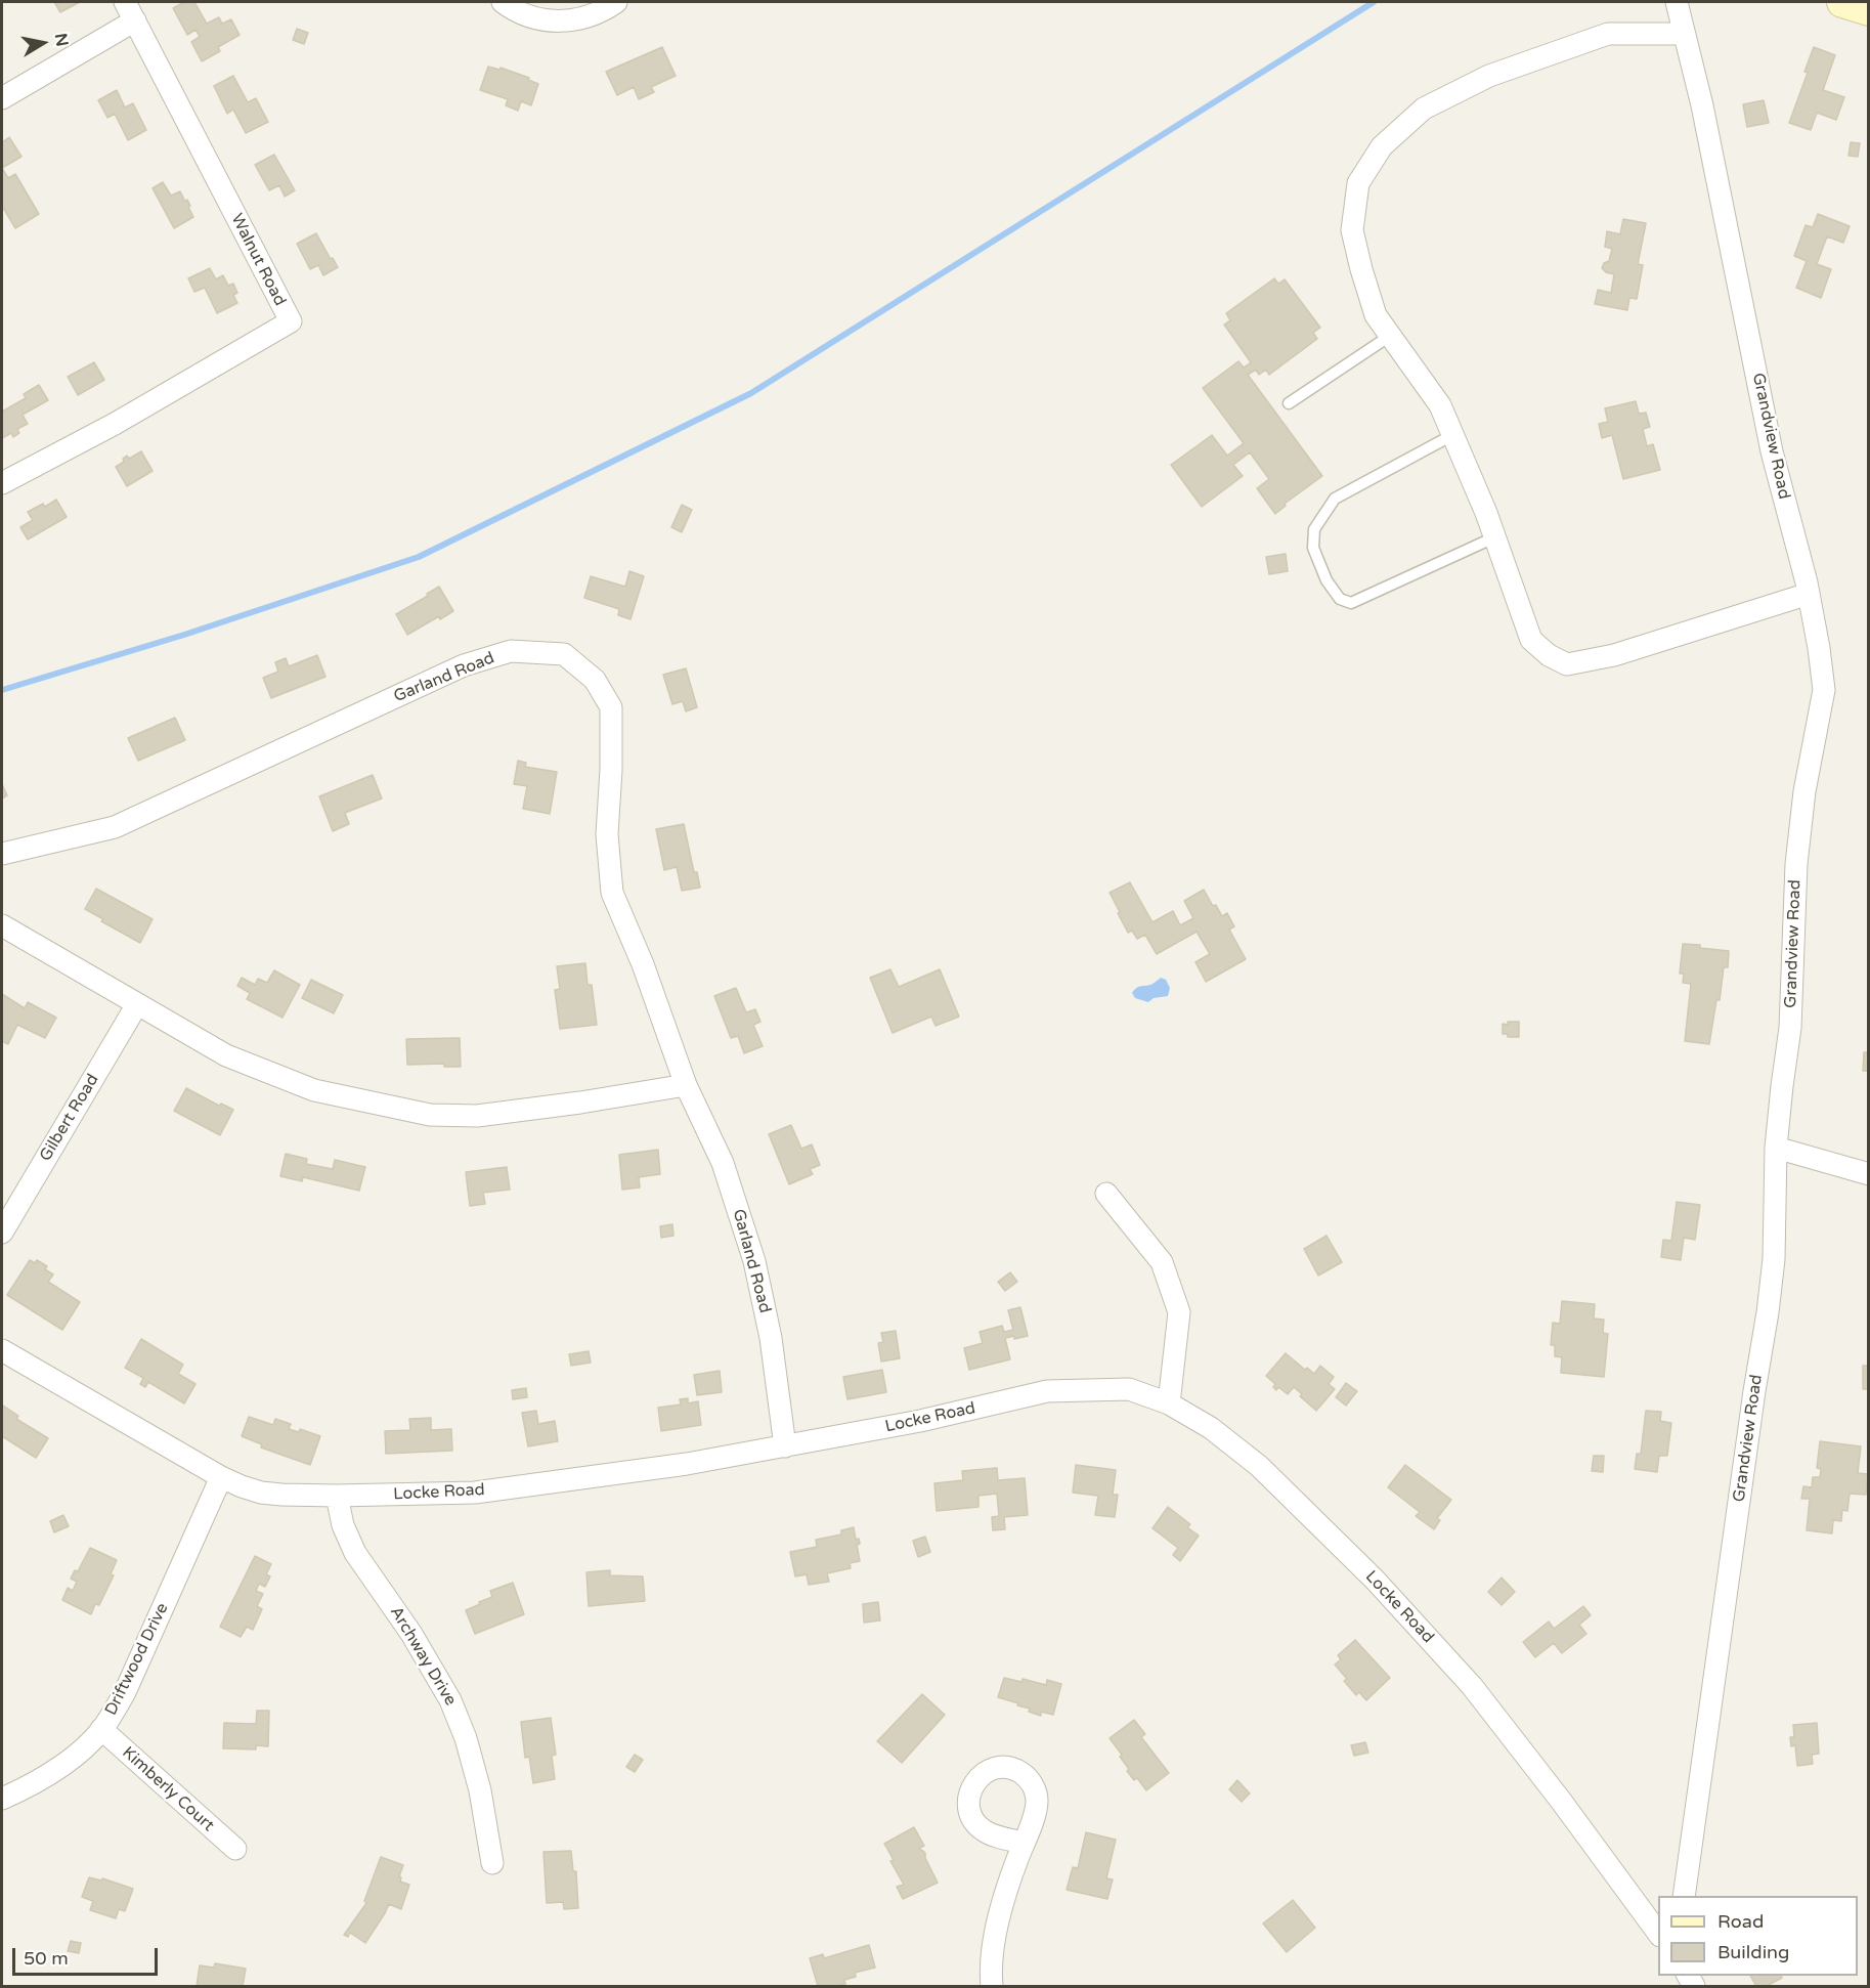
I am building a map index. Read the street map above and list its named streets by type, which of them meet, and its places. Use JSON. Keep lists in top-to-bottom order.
{
  "streets": {
    "street": [
      "Walnut Road",
      "Grandview Road",
      "Garland Road",
      "Gilbert Road",
      "Locke Road",
      "Archway Drive",
      "Driftwood Drive",
      "Kimberly Court"
    ]
  },
  "crossings": [
    ["Garland Road", "Locke Road"],
    ["Locke Road", "Archway Drive"],
    ["Locke Road", "Driftwood Drive"],
    ["Driftwood Drive", "Kimberly Court"]
  ],
  "legend": ["Road", "Building"],
  "scale_bar": "50 m",
  "north": "right"
}
